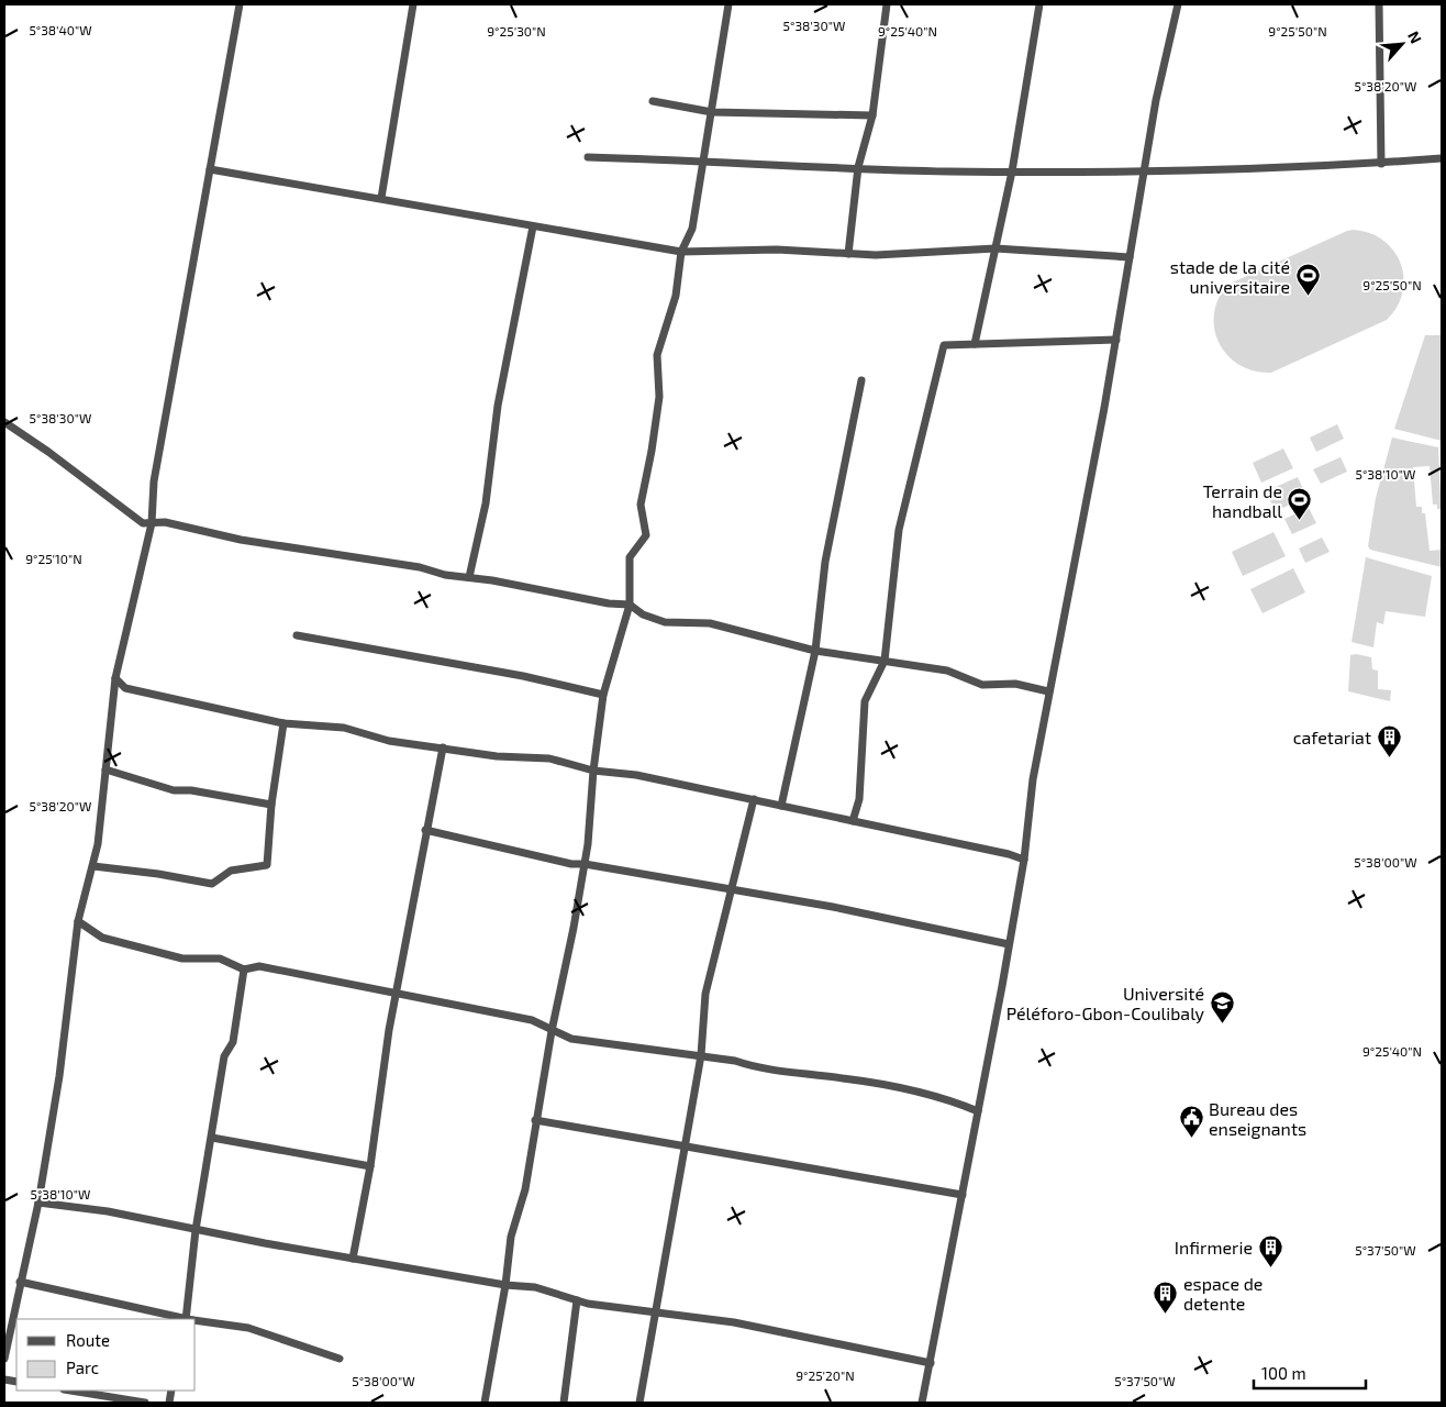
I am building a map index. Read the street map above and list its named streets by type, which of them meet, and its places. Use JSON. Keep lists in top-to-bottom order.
{
  "places": {
    "sports": ["stade de la cité universitaire", "Terrain de handball"],
    "building": ["cafetariat", "Infirmerie", "espace de detente"],
    "school or university": ["Université Péléforo-Gbon-Coulibaly"],
    "public building": ["Bureau des enseignants"]
  },
  "legend": ["Route", "Parc"],
  "scale_bar": "100 m",
  "north": "top right",
  "coordinates": [
    "5°38'30\"W",
    "5°38'40\"W",
    "9°25'30\"N",
    "9°25'40\"N",
    "9°25'50\"N",
    "5°38'20\"W",
    "5°38'10\"W",
    "9°25'10\"N",
    "5°38'00\"W",
    "5°37'50\"W",
    "9°25'20\"N"
  ]
}
